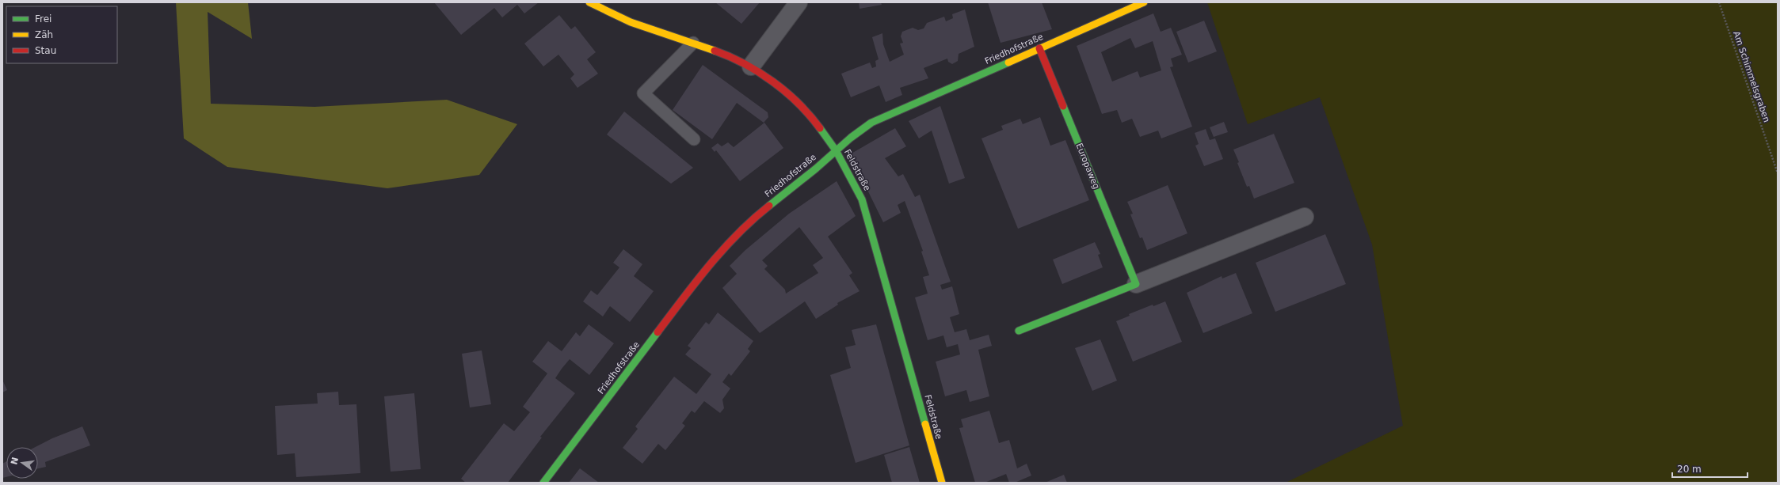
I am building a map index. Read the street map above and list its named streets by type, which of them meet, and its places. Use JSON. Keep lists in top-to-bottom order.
{
  "streets": {
    "street": ["Friedhofstraße", "Europaweg", "Feldstraße"],
    "path": ["Am Schimmelsgraben"]
  },
  "crossings": [
    ["Friedhofstraße", "Europaweg"],
    ["Friedhofstraße", "Feldstraße"]
  ],
  "legend": ["Frei", "Zäh", "Stau"],
  "scale_bar": "20 m",
  "north": "left"
}
